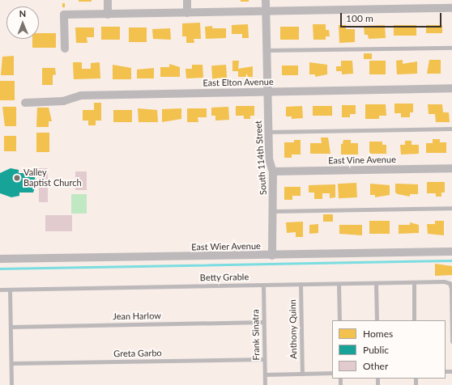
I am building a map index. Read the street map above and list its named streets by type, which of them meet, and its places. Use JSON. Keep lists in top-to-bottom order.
{
  "streets": {
    "street": [
      "East Elton Avenue",
      "South 114th Street",
      "East Vine Avenue",
      "East Wier Avenue"
    ],
    "lane": [
      "Betty Grable",
      "Jean Harlow",
      "Anthony Quinn",
      "Frank Sinatra",
      "Greta Garbo"
    ]
  },
  "crossings": [
    ["East Elton Avenue", "South 114th Street"],
    ["South 114th Street", "East Vine Avenue"],
    ["South 114th Street", "East Wier Avenue"],
    ["Betty Grable", "Anthony Quinn"],
    ["Betty Grable", "Frank Sinatra"],
    ["Jean Harlow", "Frank Sinatra"],
    ["Frank Sinatra", "Greta Garbo"]
  ],
  "places": ["Valley Baptist Church"],
  "legend": ["Homes", "Public", "Other"],
  "scale_bar": "100 m",
  "north": "top"
}
